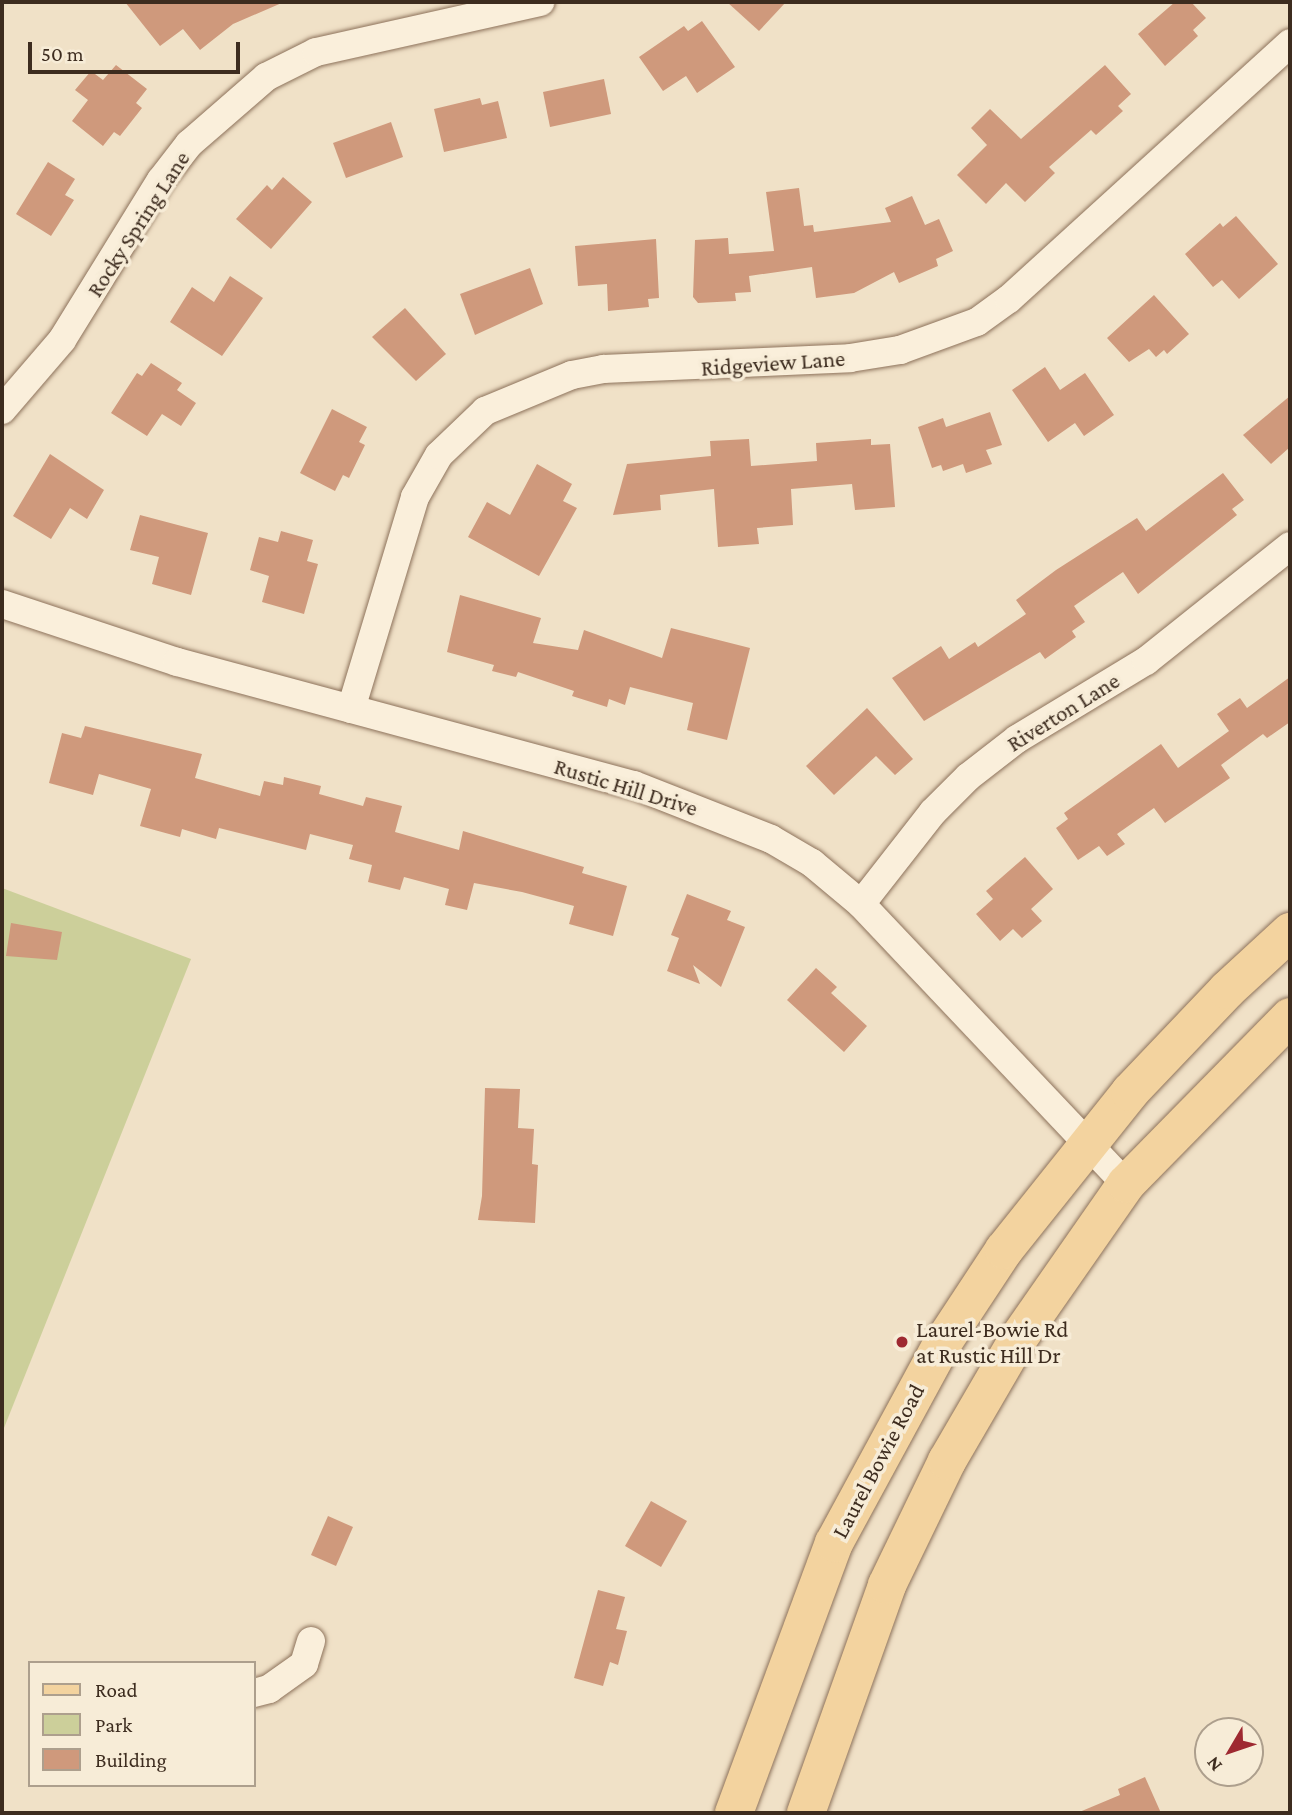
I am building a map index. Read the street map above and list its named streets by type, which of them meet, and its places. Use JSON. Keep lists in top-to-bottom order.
{
  "streets": {
    "main road": ["Laurel Bowie Road"],
    "street": [
      "Rocky Spring Lane",
      "Ridgeview Lane",
      "Riverton Lane",
      "Rustic Hill Drive"
    ]
  },
  "crossings": [
    ["Ridgeview Lane", "Rustic Hill Drive"],
    ["Riverton Lane", "Rustic Hill Drive"],
    ["Rustic Hill Drive", "Laurel Bowie Road"]
  ],
  "places": ["Laurel-Bowie Rd at Rustic Hill Dr"],
  "legend": ["Road", "Park", "Building"],
  "scale_bar": "50 m",
  "north": "bottom left"
}
